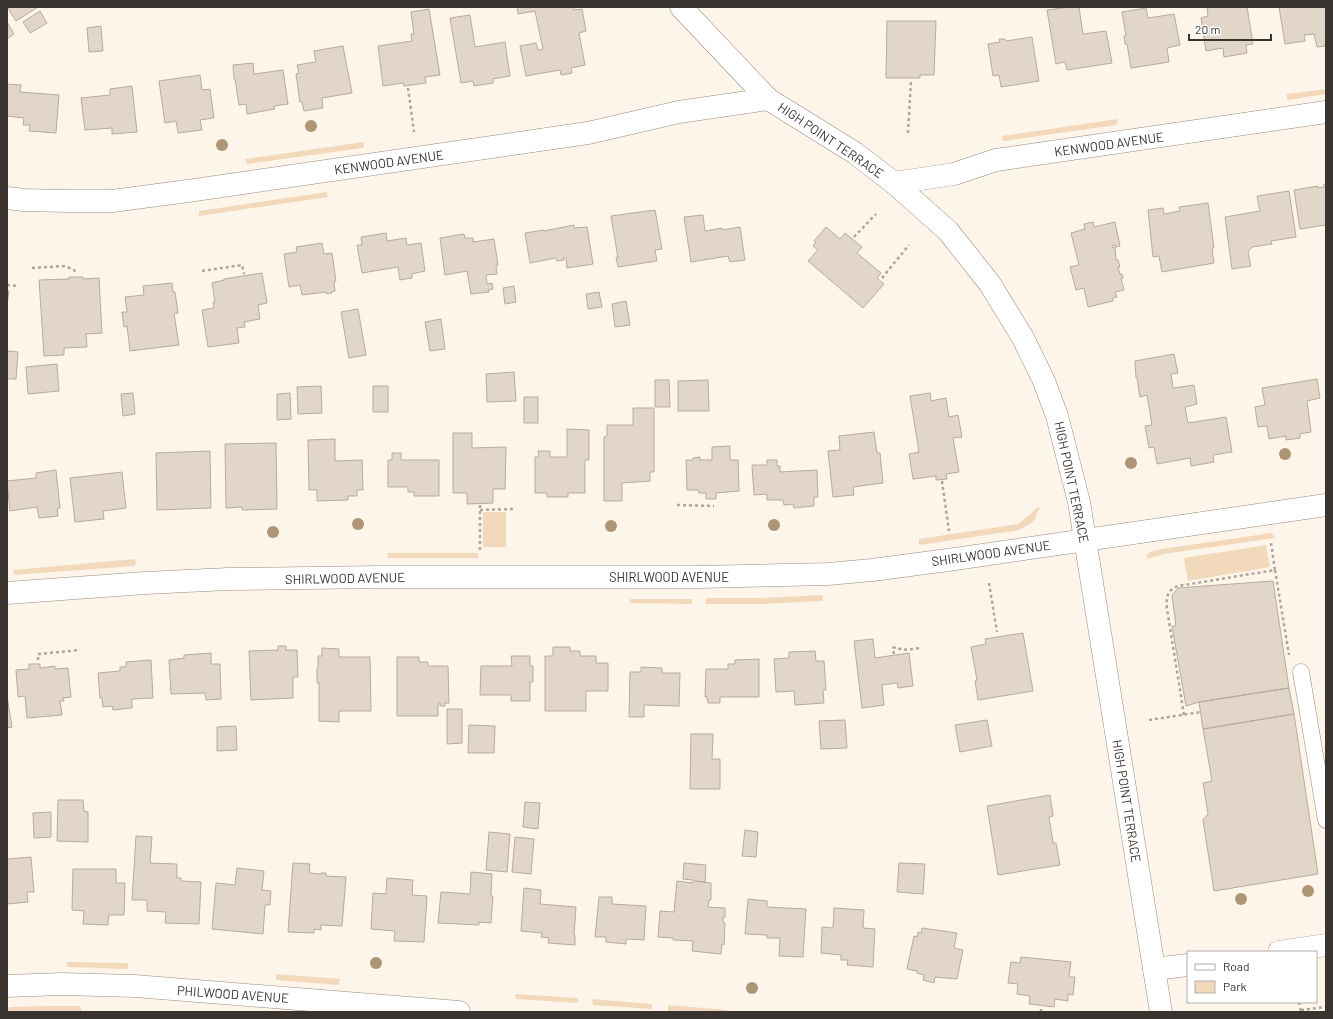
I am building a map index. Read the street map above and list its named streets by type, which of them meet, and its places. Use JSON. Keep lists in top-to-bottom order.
{
  "streets": {
    "street": [
      "HIGH POINT TERRACE",
      "KENWOOD AVENUE",
      "SHIRLWOOD AVENUE",
      "PHILWOOD AVENUE"
    ]
  },
  "crossings": [
    ["HIGH POINT TERRACE", "KENWOOD AVENUE"],
    ["HIGH POINT TERRACE", "SHIRLWOOD AVENUE"]
  ],
  "legend": ["Road", "Park"],
  "scale_bar": "20 m"
}
